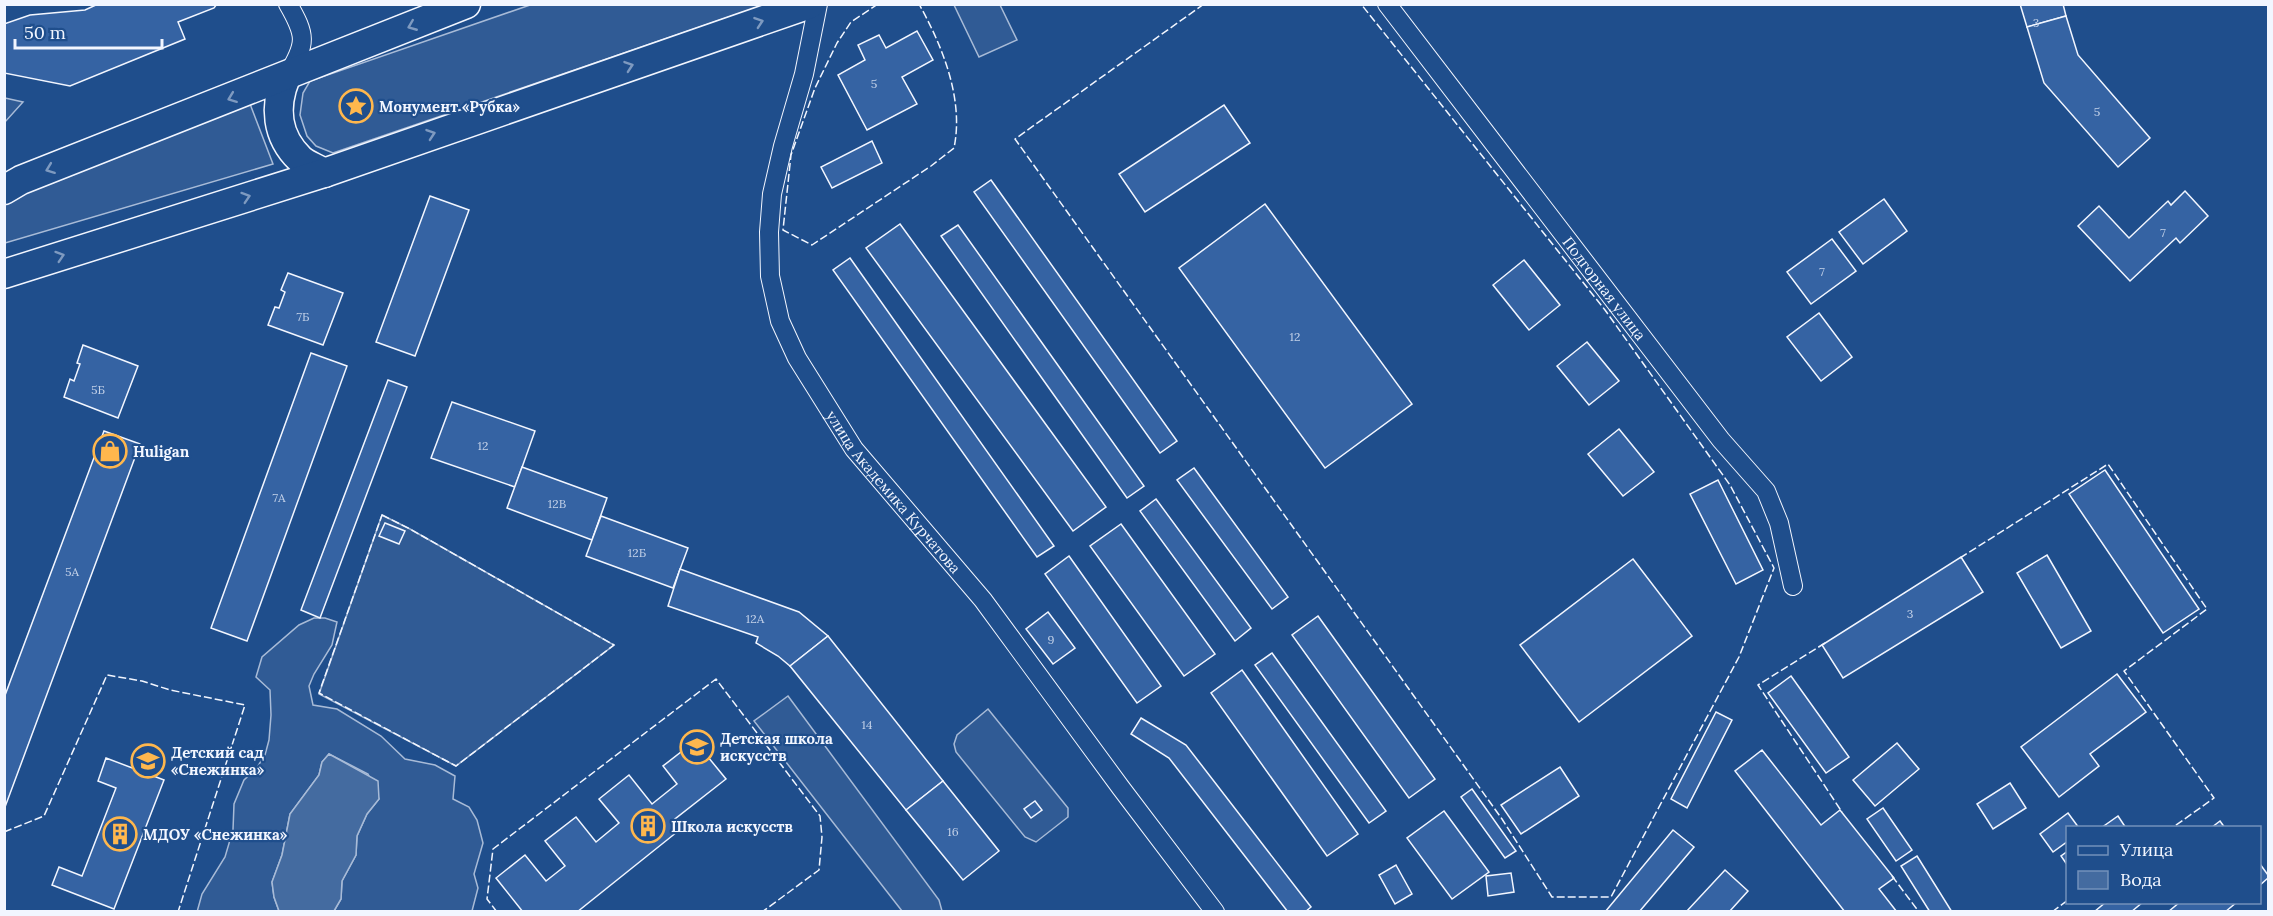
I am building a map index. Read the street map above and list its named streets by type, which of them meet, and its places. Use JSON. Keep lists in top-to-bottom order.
{
  "streets": {
    "street": ["Подгорная улица", "улица Академика Курчатова"]
  },
  "places": {
    "place": ["Монумент «Рубка»"],
    "shop": ["Huligan"],
    "school or university": ["Детская школа искусств", "Детский сад «Снежинка»"],
    "building": ["Школа искусств", "МДОУ «Снежинка»"]
  },
  "house_numbers": [
    "3",
    "5",
    "5",
    "7",
    "7",
    "7Б",
    "12",
    "5Б",
    "12",
    "7А",
    "12В",
    "12Б",
    "5А",
    "3",
    "12А",
    "9",
    "14",
    "16"
  ],
  "legend": ["Улица", "Вода"],
  "scale_bar": "50 m"
}
